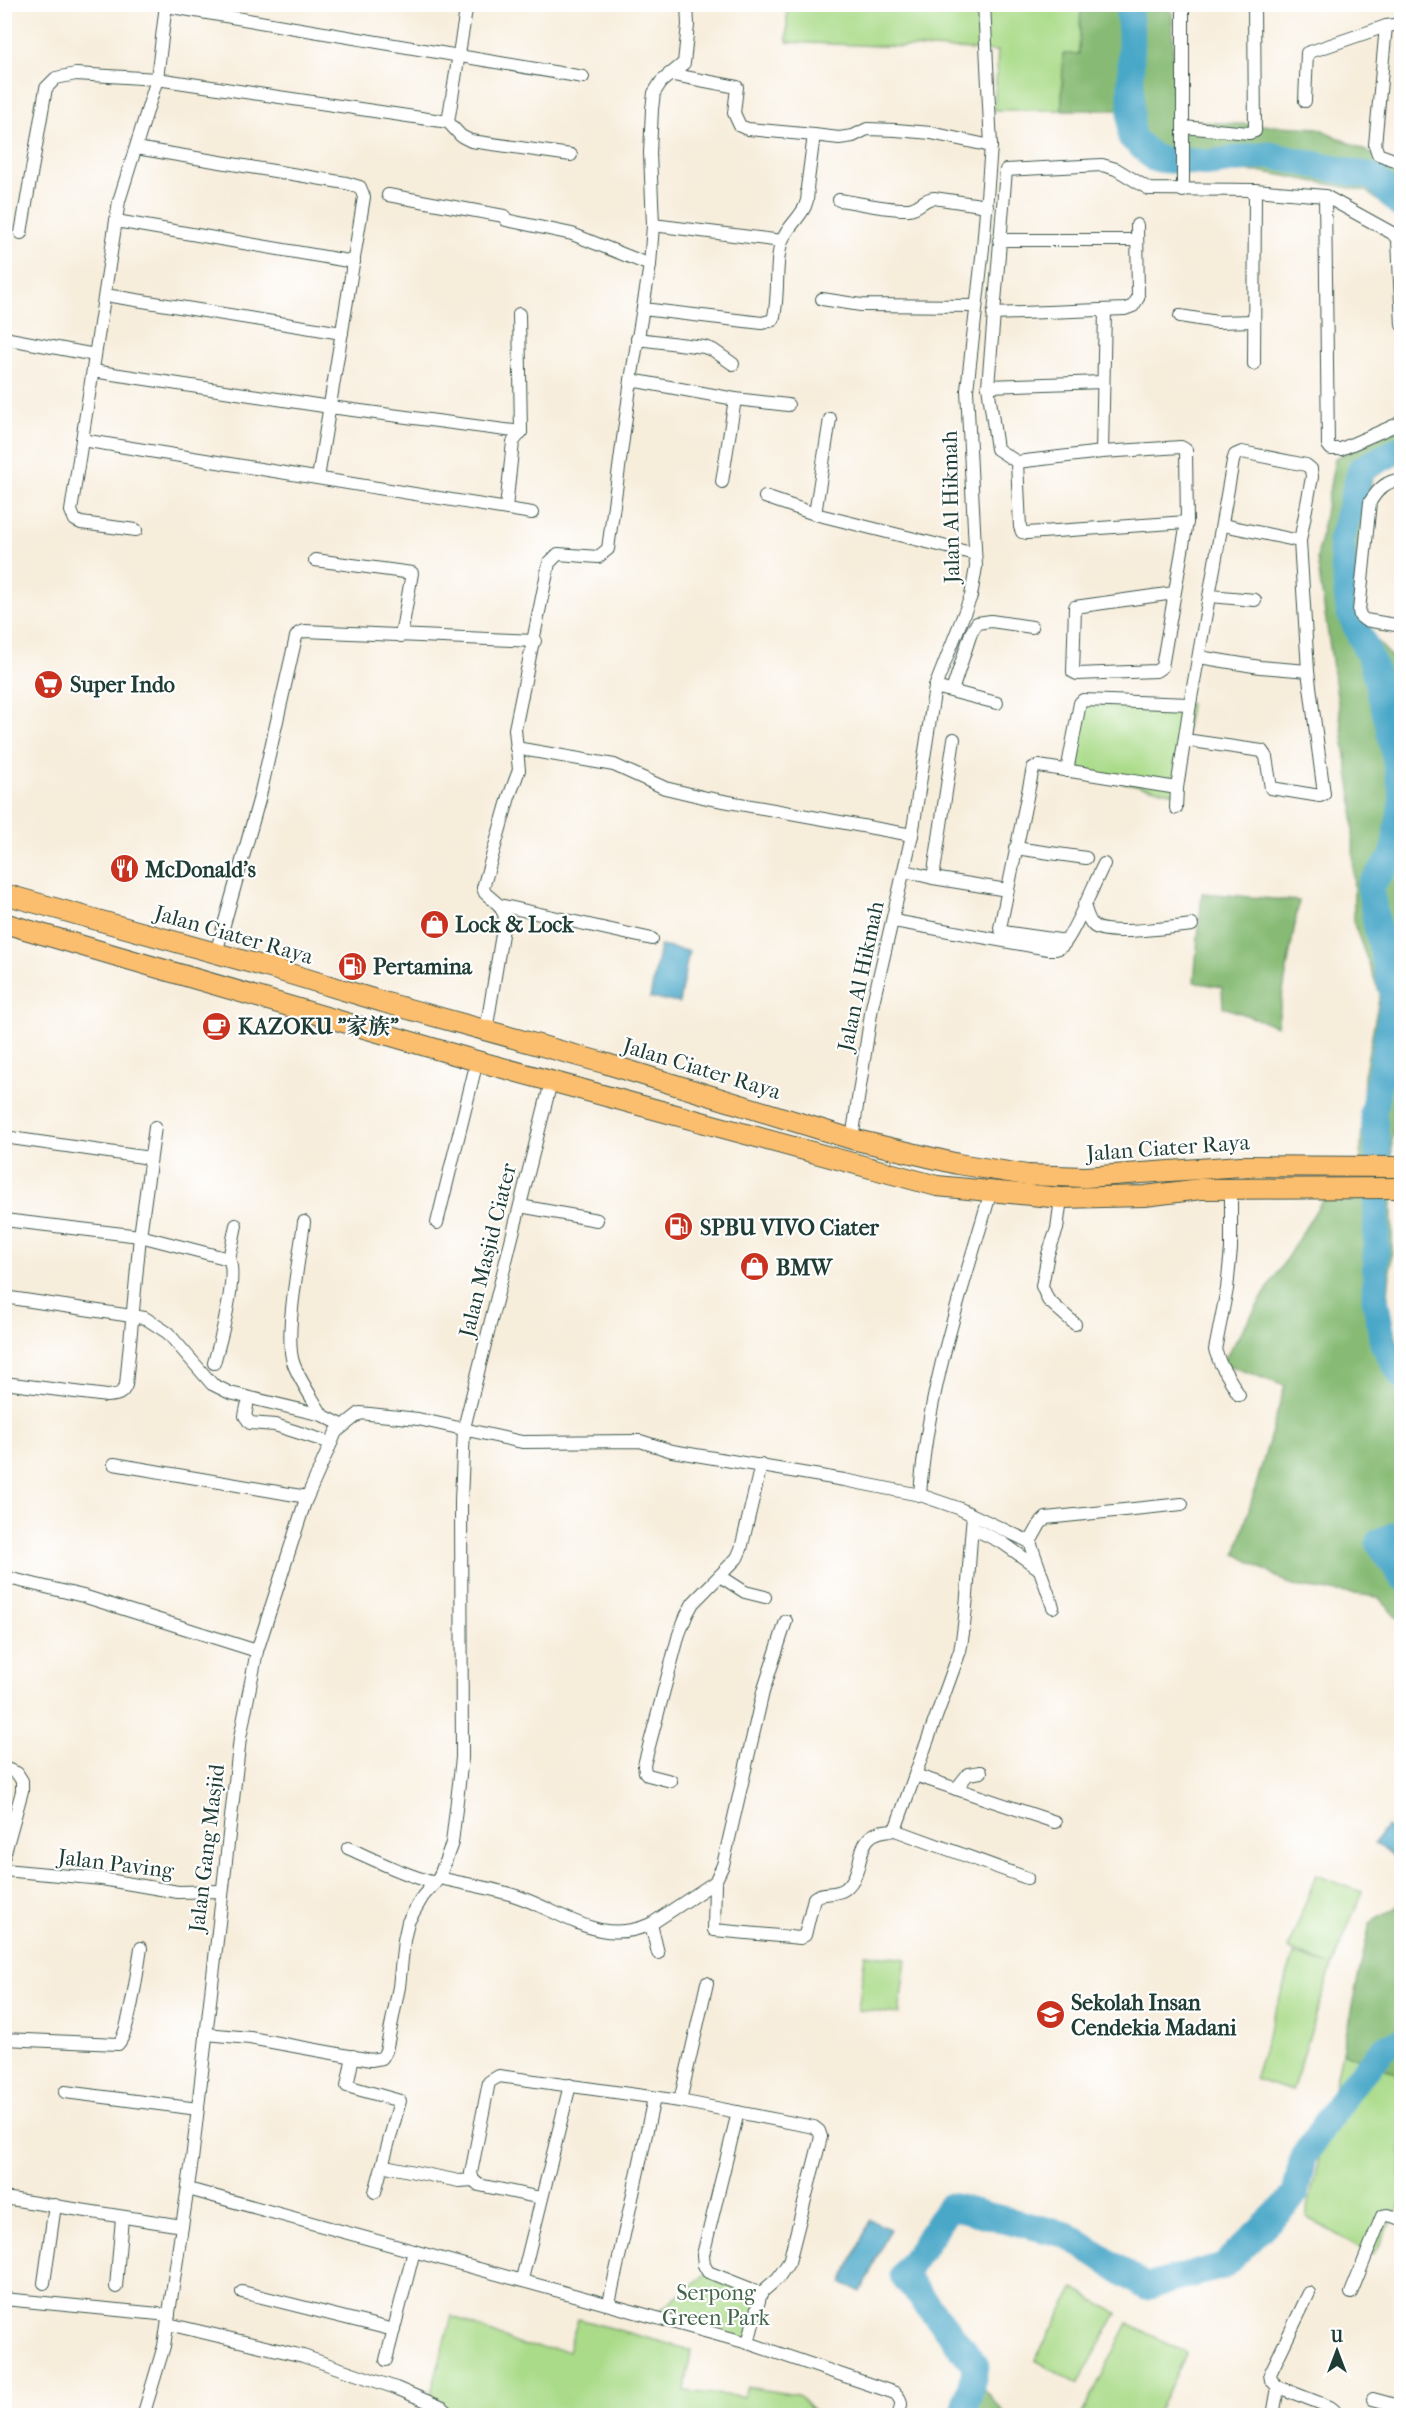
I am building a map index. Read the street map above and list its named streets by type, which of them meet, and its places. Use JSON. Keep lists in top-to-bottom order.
{
  "streets": {
    "main road": ["Jalan Ciater Raya"],
    "street": [
      "Jalan Al Hikmah",
      "Jalan Masjid Ciater",
      "Jalan Gang Masjid",
      "Jalan Paving"
    ]
  },
  "crossings": [
    ["Jalan Al Hikmah", "Jalan Ciater Raya"],
    ["Jalan Ciater Raya", "Jalan Masjid Ciater"],
    ["Jalan Gang Masjid", "Jalan Paving"]
  ],
  "parks": ["Serpong Green Park"],
  "places": {
    "supermarket": ["Super Indo"],
    "restaurant": ["McDonald's"],
    "shop": ["Lock & Lock", "BMW"],
    "fuel station": ["Pertamina", "SPBU VIVO Ciater"],
    "cafe": ["KAZOKU \"家族\""],
    "school or university": ["Sekolah Insan Cendekia Madani"]
  },
  "north": "top"
}
